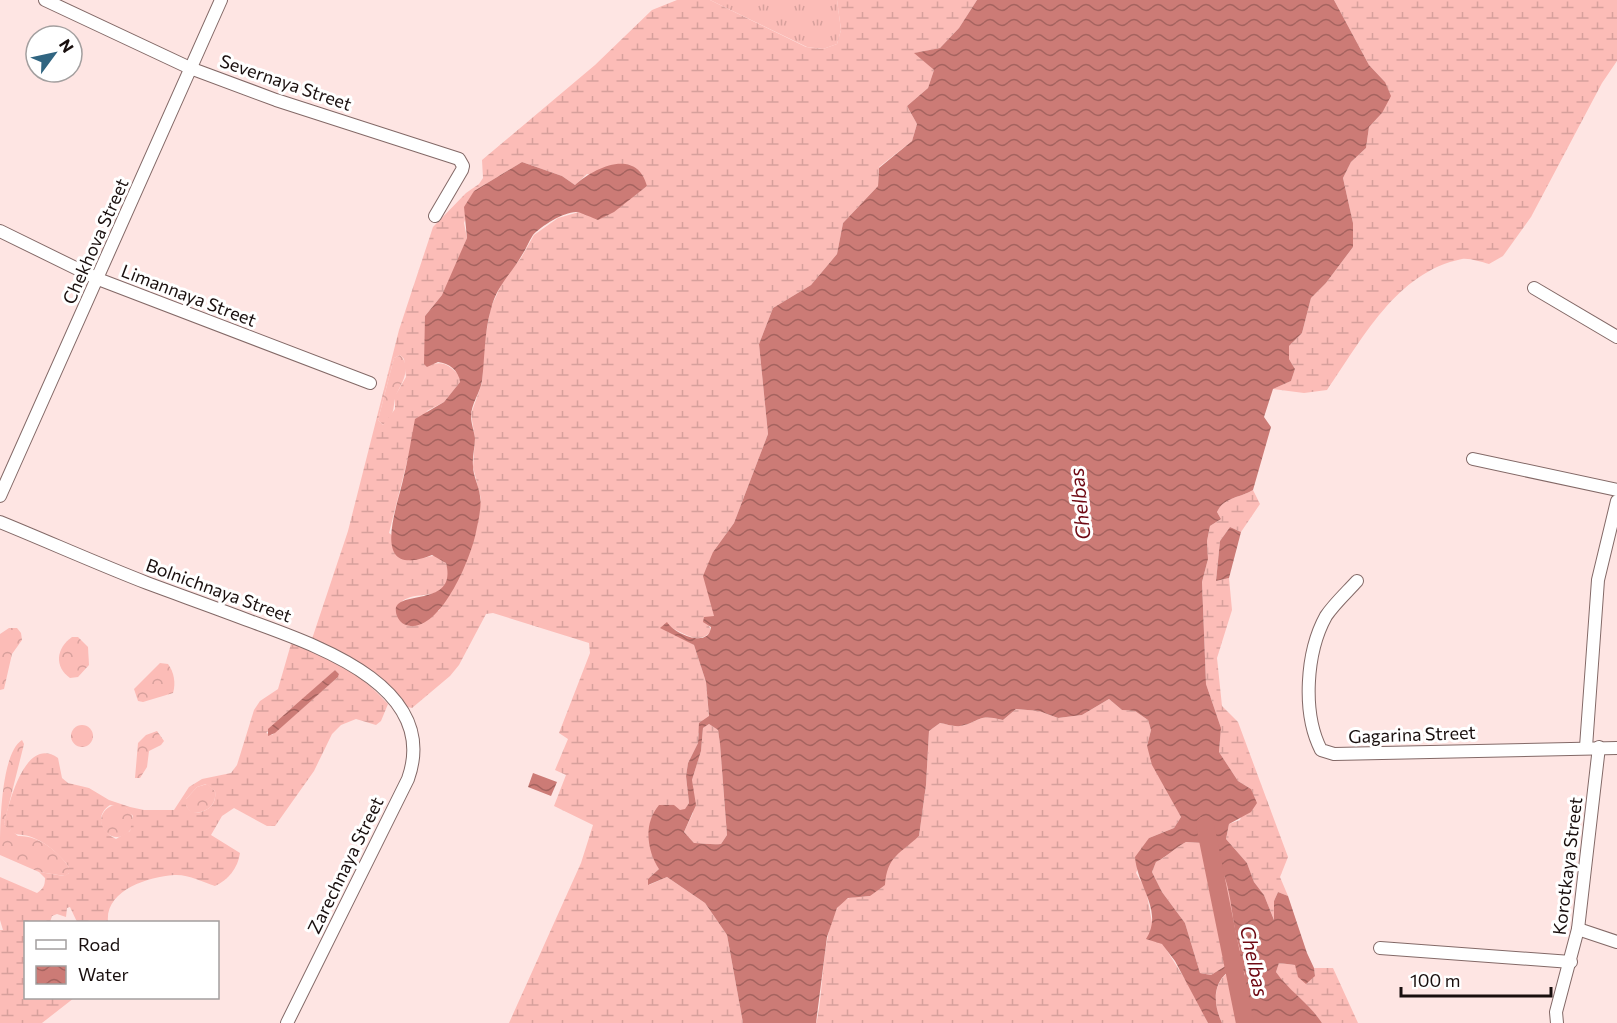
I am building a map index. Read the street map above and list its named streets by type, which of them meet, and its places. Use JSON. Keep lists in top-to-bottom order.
{
  "streets": {
    "street": [
      "Severnaya Street",
      "Chekhova Street",
      "Limannaya Street",
      "Bolnichnaya Street",
      "Gagarina Street",
      "Zarechnaya Street",
      "Korotkaya Street"
    ]
  },
  "crossings": [
    ["Severnaya Street", "Chekhova Street"],
    ["Chekhova Street", "Limannaya Street"],
    ["Bolnichnaya Street", "Zarechnaya Street"],
    ["Gagarina Street", "Korotkaya Street"]
  ],
  "water": ["Chelbas"],
  "legend": ["Road", "Water"],
  "scale_bar": "100 m",
  "north": "top right"
}
